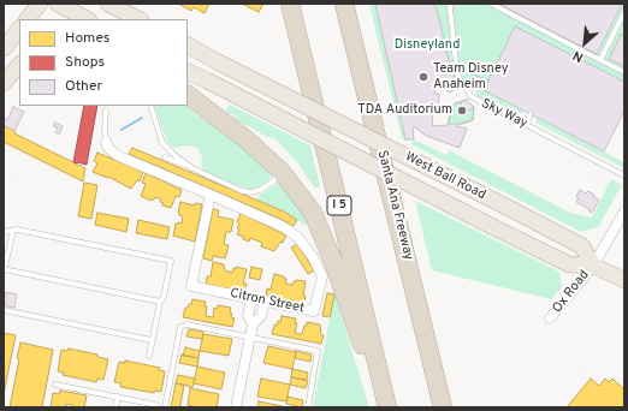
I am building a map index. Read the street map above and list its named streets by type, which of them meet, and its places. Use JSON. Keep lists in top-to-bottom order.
{
  "streets": {
    "highway": ["I 5", "Santa Ana Freeway"],
    "main road": ["West Ball Road"],
    "street": ["Ox Road", "Citron Street"],
    "lane": ["Sky Way"]
  },
  "crossings": [
    ["West Ball Road", "Ox Road"]
  ],
  "parks": ["Disneyland"],
  "places": ["Team Disney Anaheim", "TDA Auditorium"],
  "legend": ["Homes", "Shops", "Other"],
  "north": "bottom left"
}
